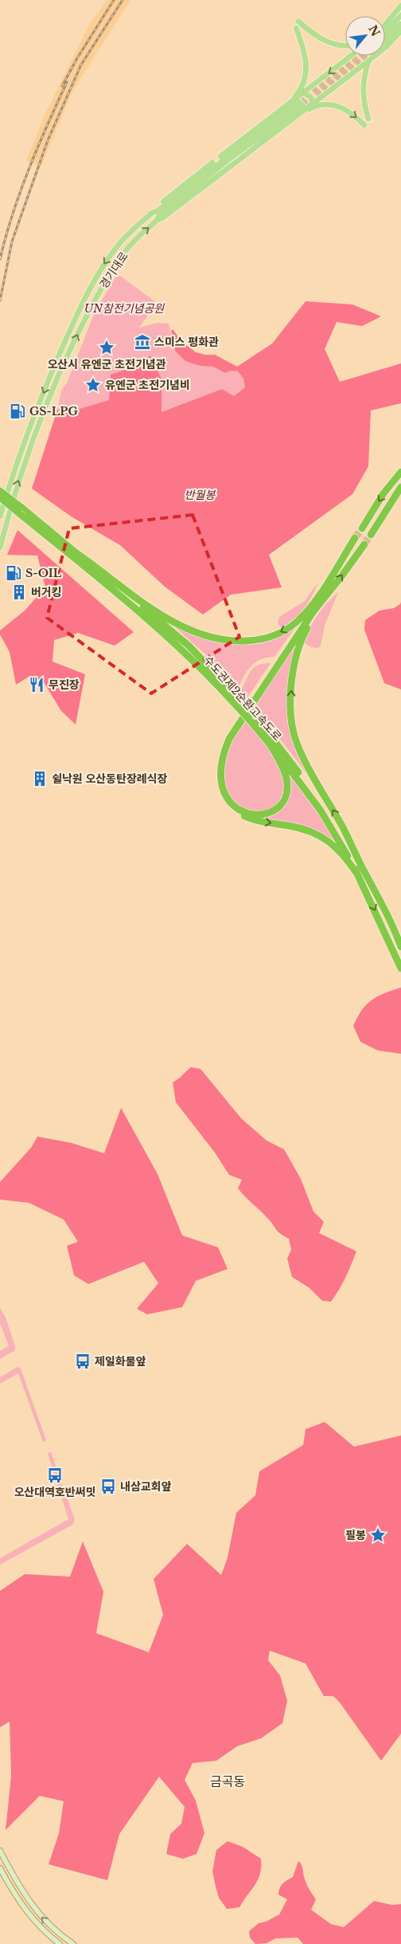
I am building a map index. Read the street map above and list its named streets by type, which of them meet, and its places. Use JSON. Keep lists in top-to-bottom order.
{
  "streets": {
    "highway": ["수도권제2순환고속도로"],
    "main road": ["경기대로"]
  },
  "districts": ["금곡동"],
  "parks": ["UN참전기념공원", "반월봉"],
  "places": {
    "museum": ["스미스 평화관"],
    "place": ["오산시 유엔군 초전기념관", "유엔군 초전기념비", "필봉"],
    "fuel station": ["GS-LPG", "S-OIL"],
    "building": ["버거킹", "쉴낙원 오산동탄장례식장"],
    "restaurant": ["무진장"],
    "bus stop": ["제일화물앞", "오산대역호반써밋", "내삼교회앞"]
  },
  "north": "top right"
}
